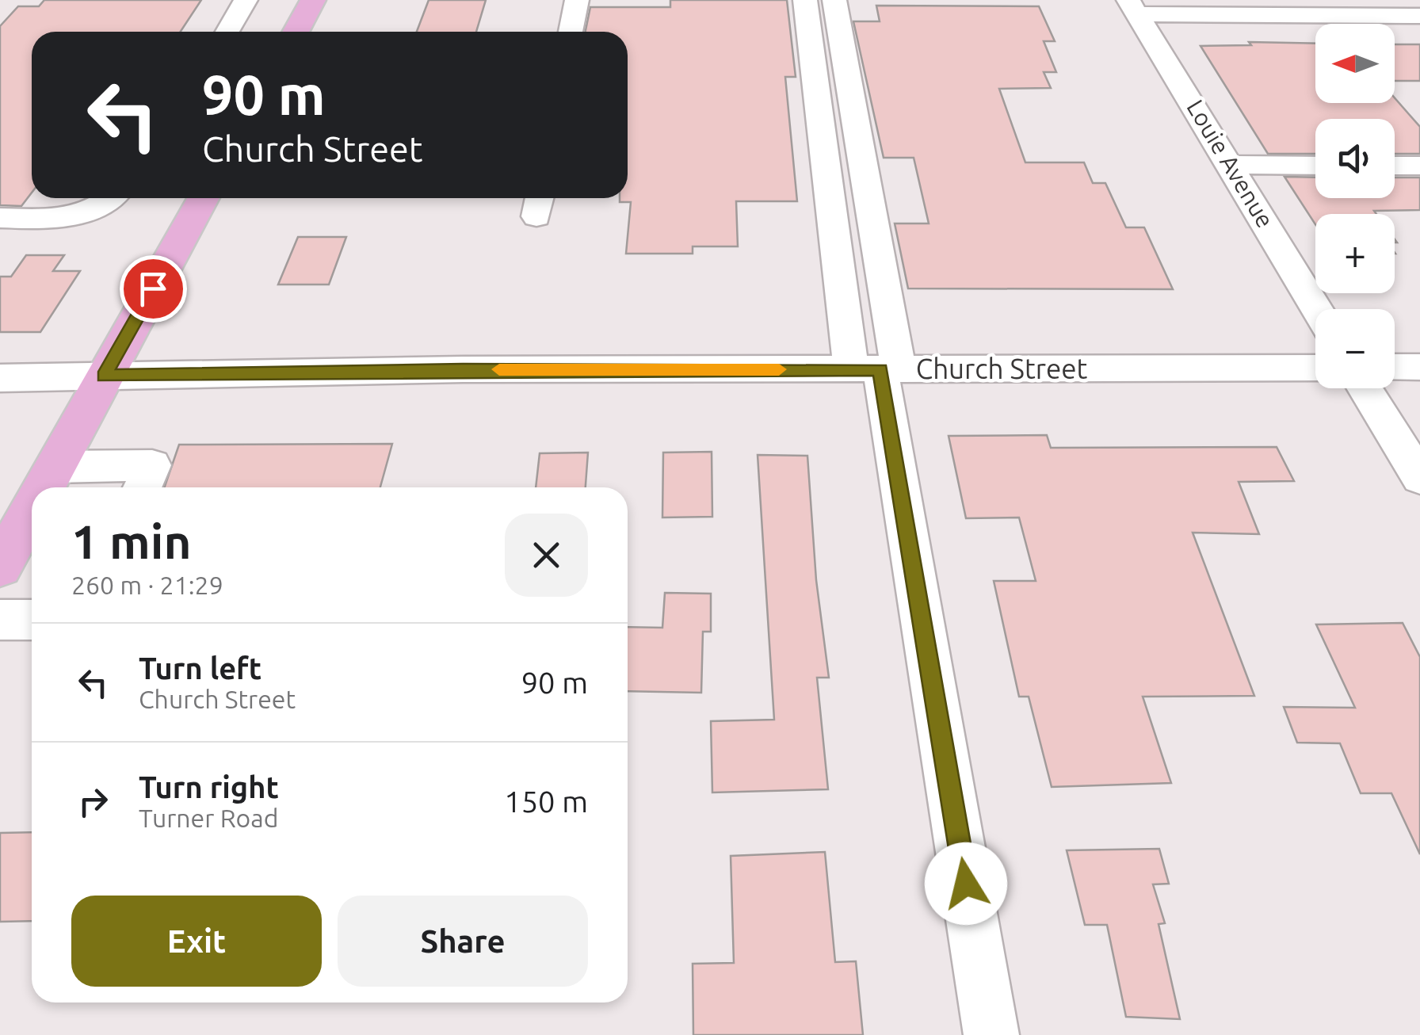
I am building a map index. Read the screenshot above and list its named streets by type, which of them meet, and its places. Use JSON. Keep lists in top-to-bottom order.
{
  "streets": {
    "street": ["Louie Avenue", "Church Street"]
  },
  "north": "left",
  "page": {
    "map_buttons": ["+", "−"],
    "turn": ["90 m", "Church Street"],
    "heading": ["1 min", "260 m · 21:29"],
    "list": [
      {
        "name": "Turn left",
        "note": "Church Street",
        "value": "90 m"
      },
      {
        "name": "Turn right",
        "note": "Turner Road",
        "value": "150 m"
      }
    ],
    "buttons": ["Exit", "Share"]
  }
}
